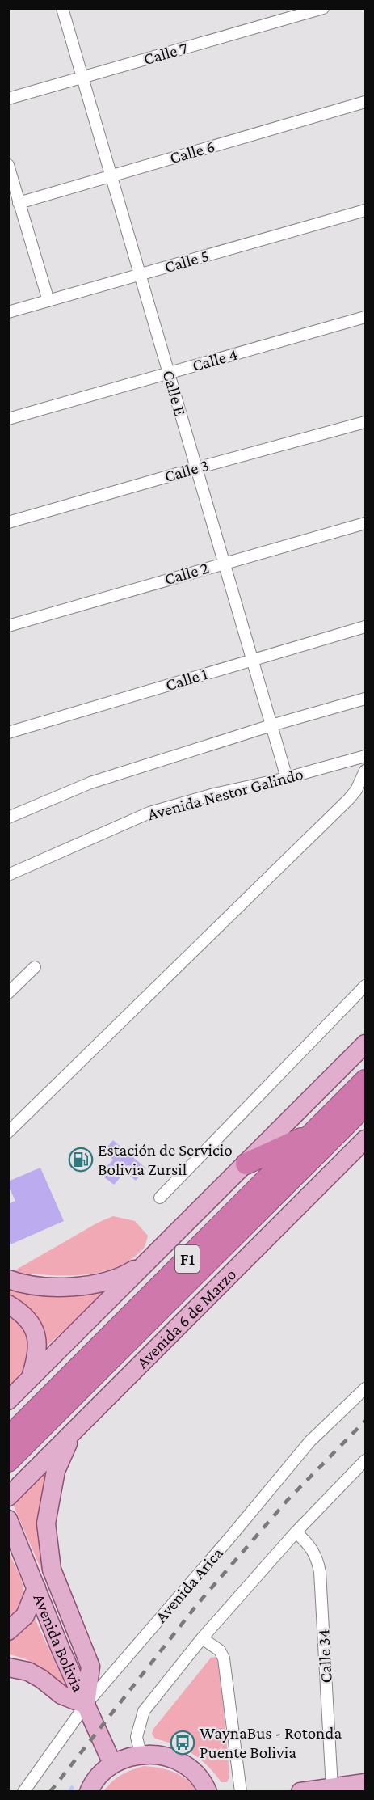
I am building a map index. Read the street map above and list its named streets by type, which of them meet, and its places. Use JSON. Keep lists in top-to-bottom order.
{
  "streets": {
    "highway": ["F1", "Avenida 6 de Marzo"],
    "main road": ["Avenida Bolivia"],
    "street": [
      "Calle 7",
      "Calle 6",
      "Calle 5",
      "Calle 4",
      "Calle E",
      "Calle 3",
      "Calle 2",
      "Calle 1",
      "Avenida Nestor Galindo",
      "Avenida Arica",
      "Calle 34"
    ]
  },
  "crossings": [
    ["Calle 7", "Calle E"],
    ["Calle 6", "Calle E"],
    ["Calle 5", "Calle E"],
    ["Calle 4", "Calle E"],
    ["Calle E", "Calle 3"],
    ["Calle E", "Calle 2"],
    ["Calle E", "Calle 1"],
    ["Calle E", "Avenida Nestor Galindo"],
    ["Avenida Arica", "Avenida Bolivia"]
  ],
  "places": {
    "fuel station": ["Estación de Servicio Bolivia Zursil"],
    "bus stop": ["WaynaBus - Rotonda Puente Bolivia"]
  }
}
